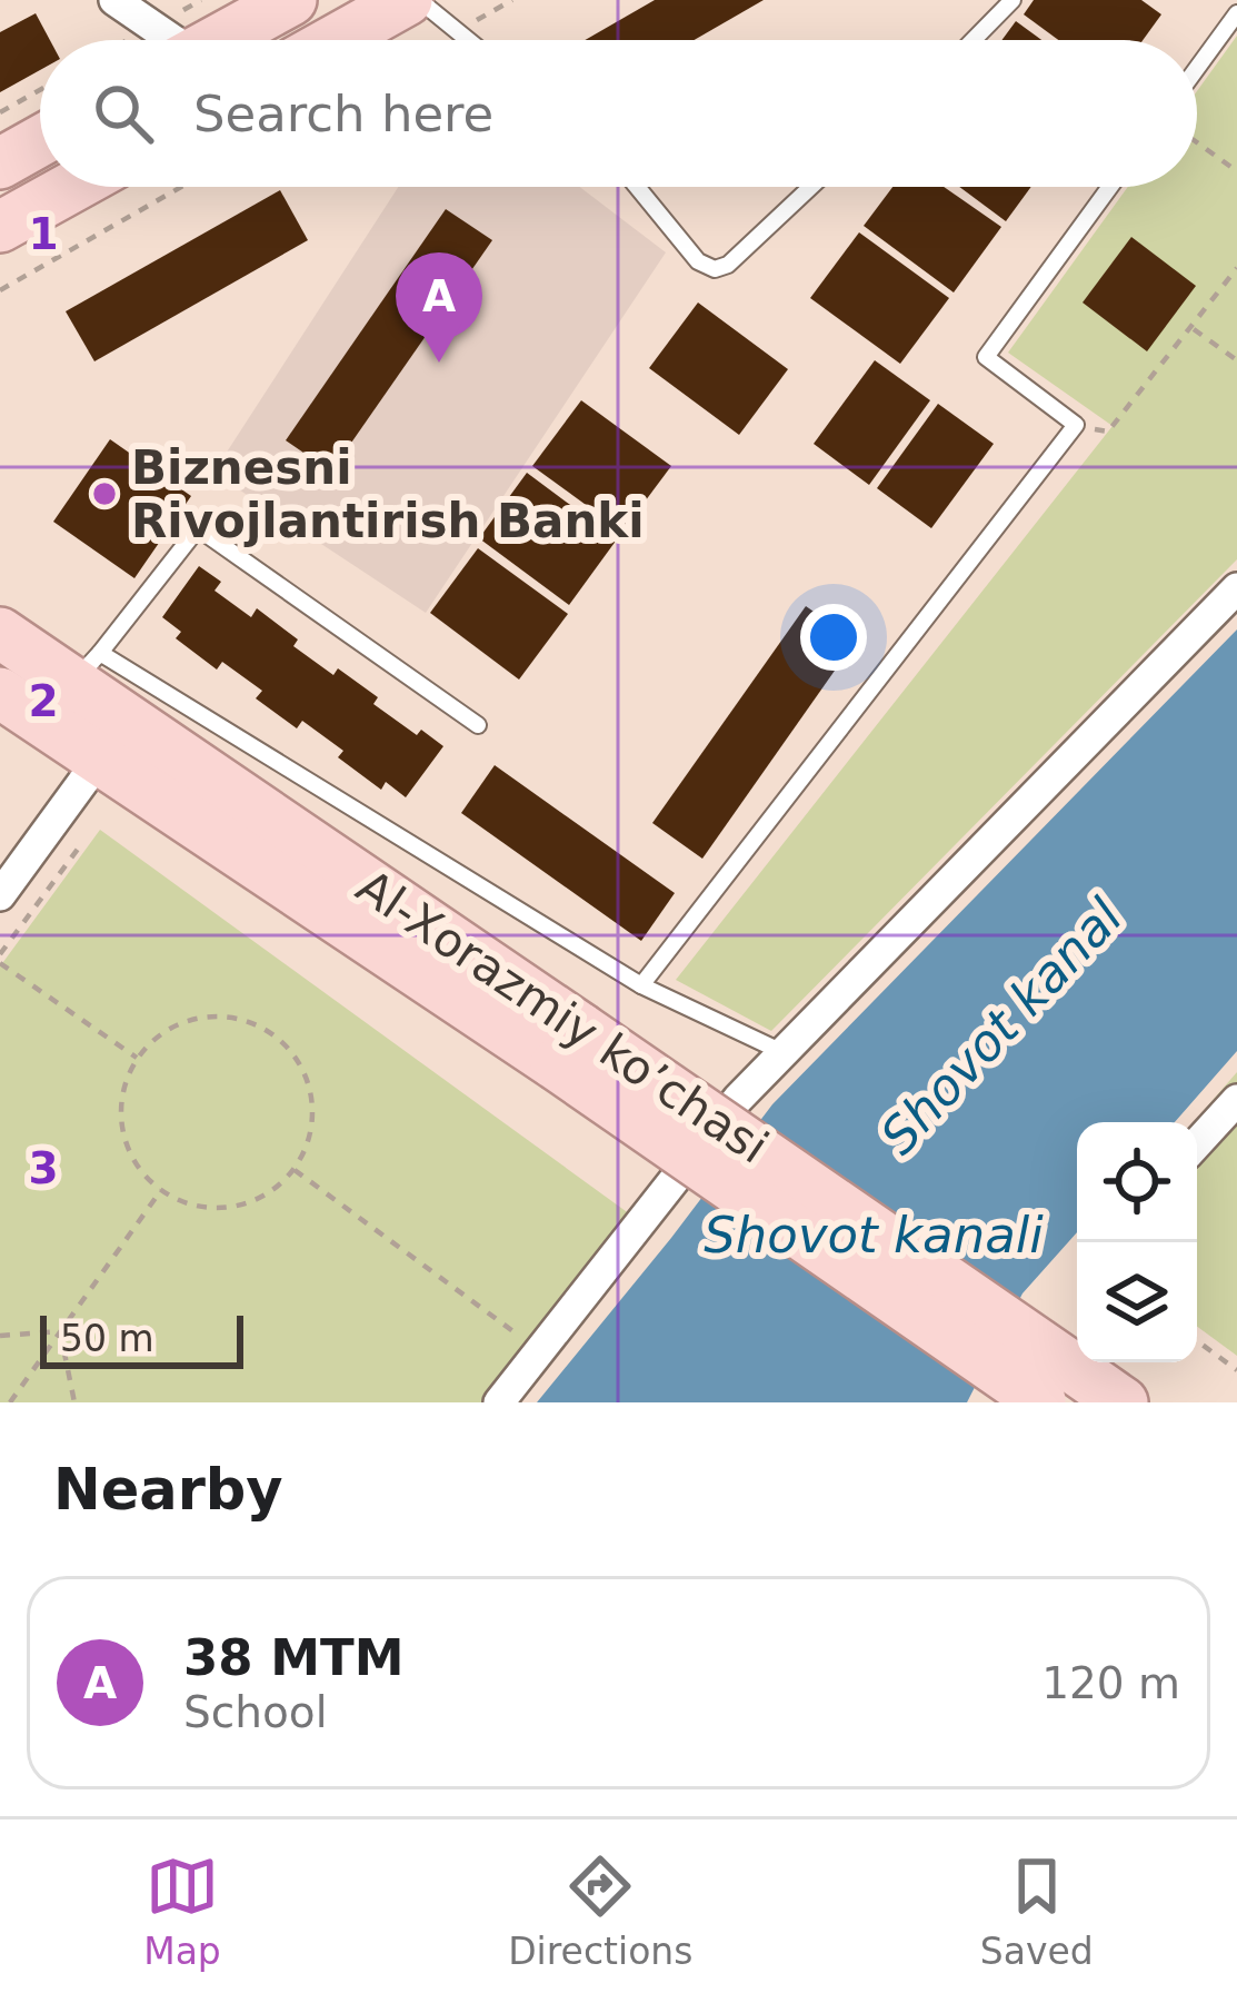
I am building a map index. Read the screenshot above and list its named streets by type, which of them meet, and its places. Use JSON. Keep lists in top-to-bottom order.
{
  "streets": {
    "main road": ["Al-Xorazmiy ko’chasi"]
  },
  "water": ["Shovot kanal", "Shovot kanali"],
  "places": ["Biznesni Rivojlantirish Banki"],
  "scale_bar": "50 m",
  "page": {
    "search": "Search here",
    "pins": "A",
    "scale": "50 m",
    "heading": "Nearby",
    "list": [
      {
        "mark": "A",
        "name": "38 MTM",
        "note": "School",
        "value": "120 m"
      }
    ],
    "nav": ["Map", "Directions", "Saved"]
  },
  "grid": {
    "rows": ["1", "2", "3"]
  }
}
